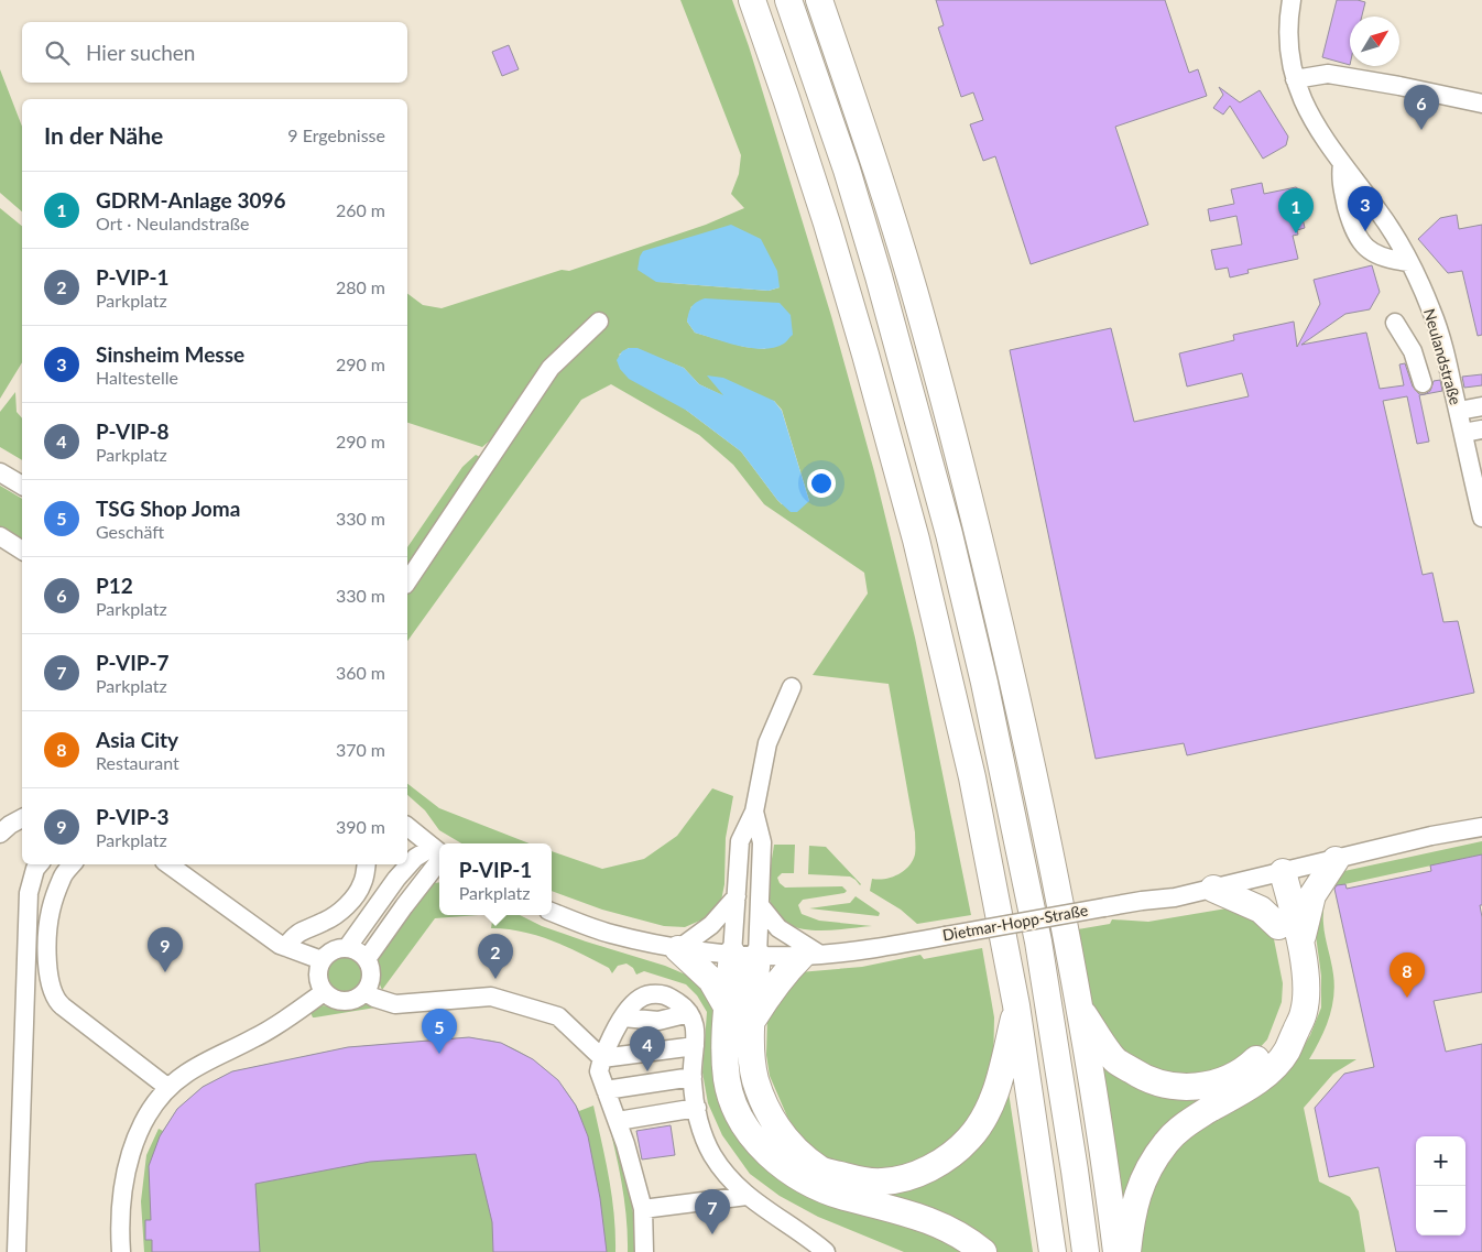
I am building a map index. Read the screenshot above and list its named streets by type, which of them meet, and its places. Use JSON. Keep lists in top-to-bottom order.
{
  "streets": {
    "street": ["Neulandstraße", "Dietmar-Hopp-Straße"]
  },
  "north": "top right",
  "page": {
    "search": "Hier suchen",
    "pins": [
      "6",
      "3",
      "1",
      "9",
      "2",
      "8",
      "5",
      "4",
      "7"
    ],
    "heading": ["In der Nähe", "9 Ergebnisse"],
    "list": [
      {
        "mark": "1",
        "name": "GDRM-Anlage 3096",
        "note": "Ort · Neulandstraße",
        "value": "260 m"
      },
      {
        "mark": "2",
        "name": "P-VIP-1",
        "note": "Parkplatz",
        "value": "280 m"
      },
      {
        "mark": "3",
        "name": "Sinsheim Messe",
        "note": "Haltestelle",
        "value": "290 m"
      },
      {
        "mark": "4",
        "name": "P-VIP-8",
        "note": "Parkplatz",
        "value": "290 m"
      },
      {
        "mark": "5",
        "name": "TSG Shop Joma",
        "note": "Geschäft",
        "value": "330 m"
      },
      {
        "mark": "6",
        "name": "P12",
        "note": "Parkplatz",
        "value": "330 m"
      },
      {
        "mark": "7",
        "name": "P-VIP-7",
        "note": "Parkplatz",
        "value": "360 m"
      },
      {
        "mark": "8",
        "name": "Asia City",
        "note": "Restaurant",
        "value": "370 m"
      },
      {
        "mark": "9",
        "name": "P-VIP-3",
        "note": "Parkplatz",
        "value": "390 m"
      }
    ],
    "popup": ["P-VIP-1", "Parkplatz"],
    "map_buttons": ["+", "−"]
  }
}
